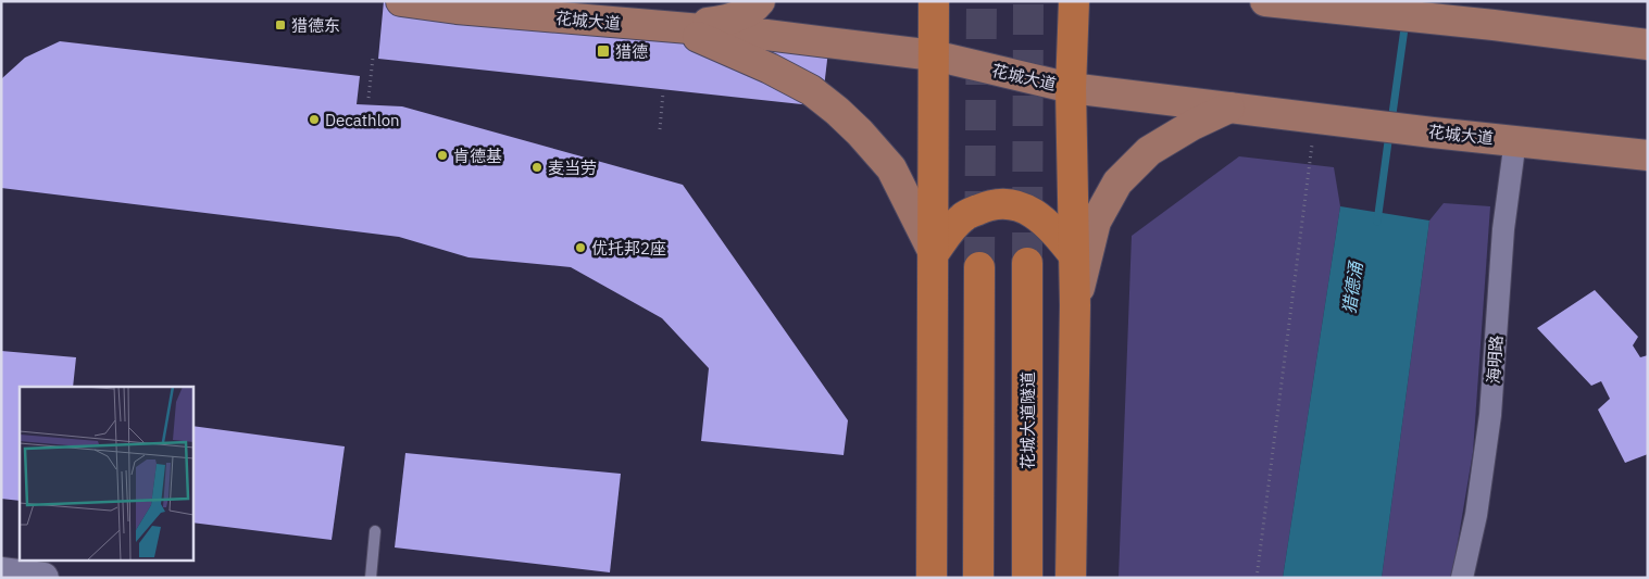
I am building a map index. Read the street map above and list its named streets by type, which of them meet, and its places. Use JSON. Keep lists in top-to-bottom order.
{
  "streets": {
    "highway": ["花城大道隧道"],
    "main road": ["花城大道"],
    "street": ["海明路"]
  },
  "crossings": [
    ["花城大道", "海明路"]
  ],
  "water": ["猎德涌"],
  "places": {
    "transit": ["猎德东", "猎德"],
    "other": [
      "Decathlon",
      "肯德基",
      "麦当劳",
      "优托邦2座"
    ]
  }
}
